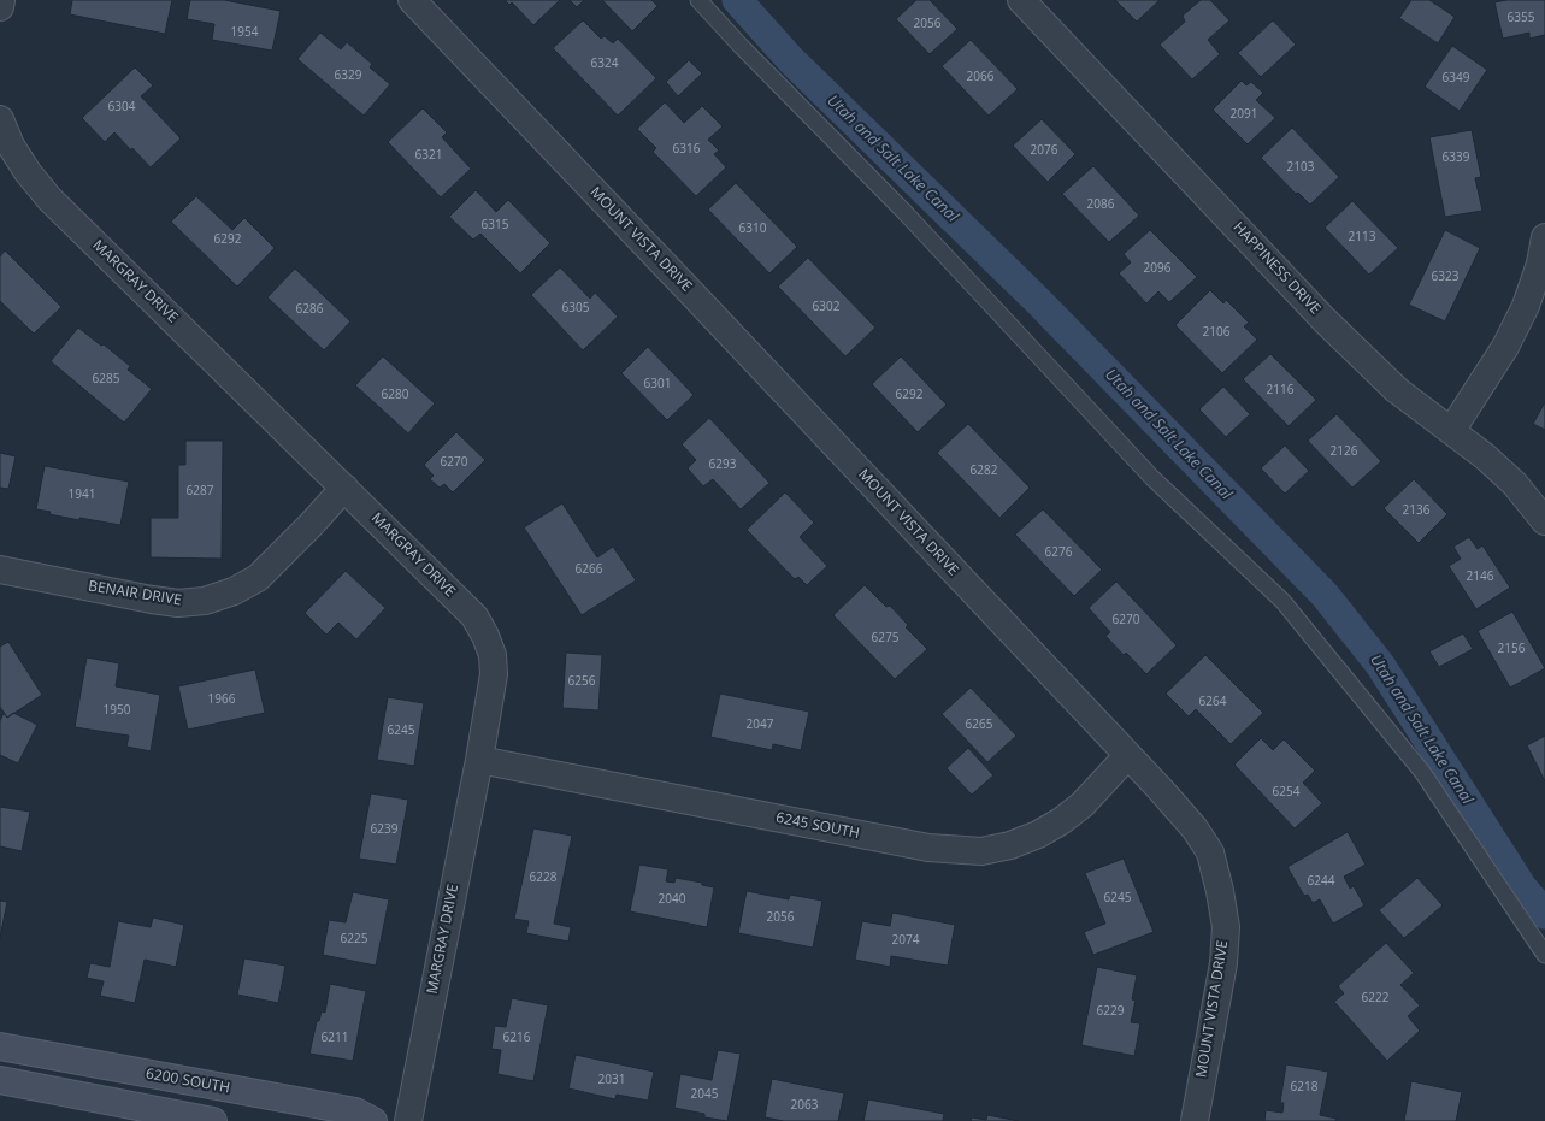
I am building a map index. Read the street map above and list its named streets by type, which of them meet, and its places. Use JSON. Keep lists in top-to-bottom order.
{
  "streets": {
    "main road": ["6200 SOUTH"],
    "street": [
      "MOUNT VISTA DRIVE",
      "HAPPINESS DRIVE",
      "MARGRAY DRIVE",
      "BENAIR DRIVE",
      "6245 SOUTH"
    ]
  },
  "crossings": [
    ["MOUNT VISTA DRIVE", "6245 SOUTH"],
    ["MARGRAY DRIVE", "BENAIR DRIVE"],
    ["MARGRAY DRIVE", "6245 SOUTH"]
  ],
  "water": ["Utah and Salt Lake Canal"],
  "house_numbers": [
    "6355",
    "2056",
    "1954",
    "6324",
    "6329",
    "2066",
    "6349",
    "6304",
    "2091",
    "6316",
    "2076",
    "6321",
    "6339",
    "2103",
    "2086",
    "6315",
    "6310",
    "2113",
    "6292",
    "2096",
    "6323",
    "6302",
    "6305",
    "6286",
    "2106",
    "6285",
    "6301",
    "2116",
    "6280",
    "6292",
    "2126",
    "6270",
    "6293",
    "6282",
    "6287",
    "1941",
    "2136",
    "6276",
    "6266",
    "2146",
    "6270",
    "6275",
    "2156",
    "6256",
    "1966",
    "6264",
    "1950",
    "2047",
    "6265",
    "6245",
    "6254",
    "6239",
    "6228",
    "6244",
    "6245",
    "2040",
    "2056",
    "6225",
    "2074",
    "6222",
    "6229",
    "6211",
    "6216",
    "2031",
    "6218",
    "2045",
    "2063"
  ]
}
